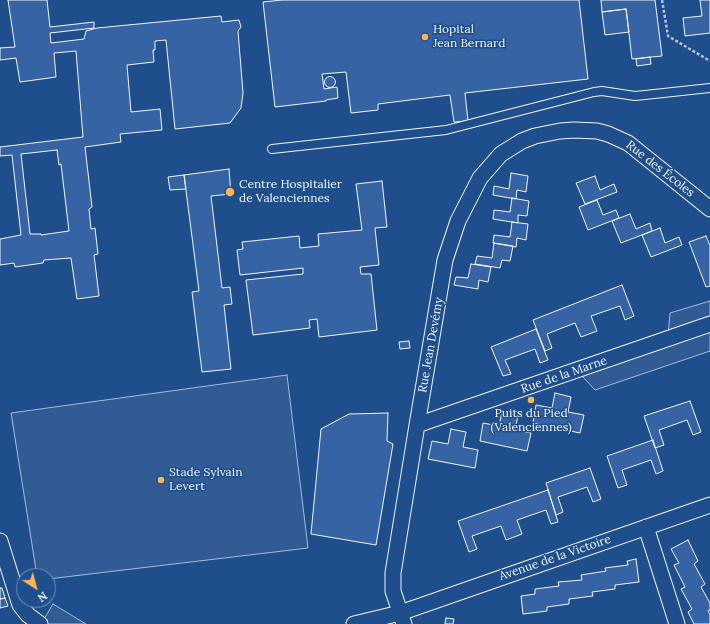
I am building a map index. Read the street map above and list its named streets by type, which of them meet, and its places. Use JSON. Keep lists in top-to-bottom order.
{
  "streets": {
    "street": [
      "Rue des Écoles",
      "Rue Jean Devémy",
      "Rue de la Marne",
      "Avenue de la Victoire"
    ]
  },
  "crossings": [
    ["Rue des Écoles", "Rue Jean Devémy"],
    ["Rue Jean Devémy", "Rue de la Marne"],
    ["Rue Jean Devémy", "Avenue de la Victoire"]
  ],
  "places": [
    "Hopital Jean Bernard",
    "Centre Hospitalier de Valenciennes",
    "Puits du Pied (Valenciennes)",
    "Stade Sylvain Levert"
  ],
  "north": "bottom right"
}
